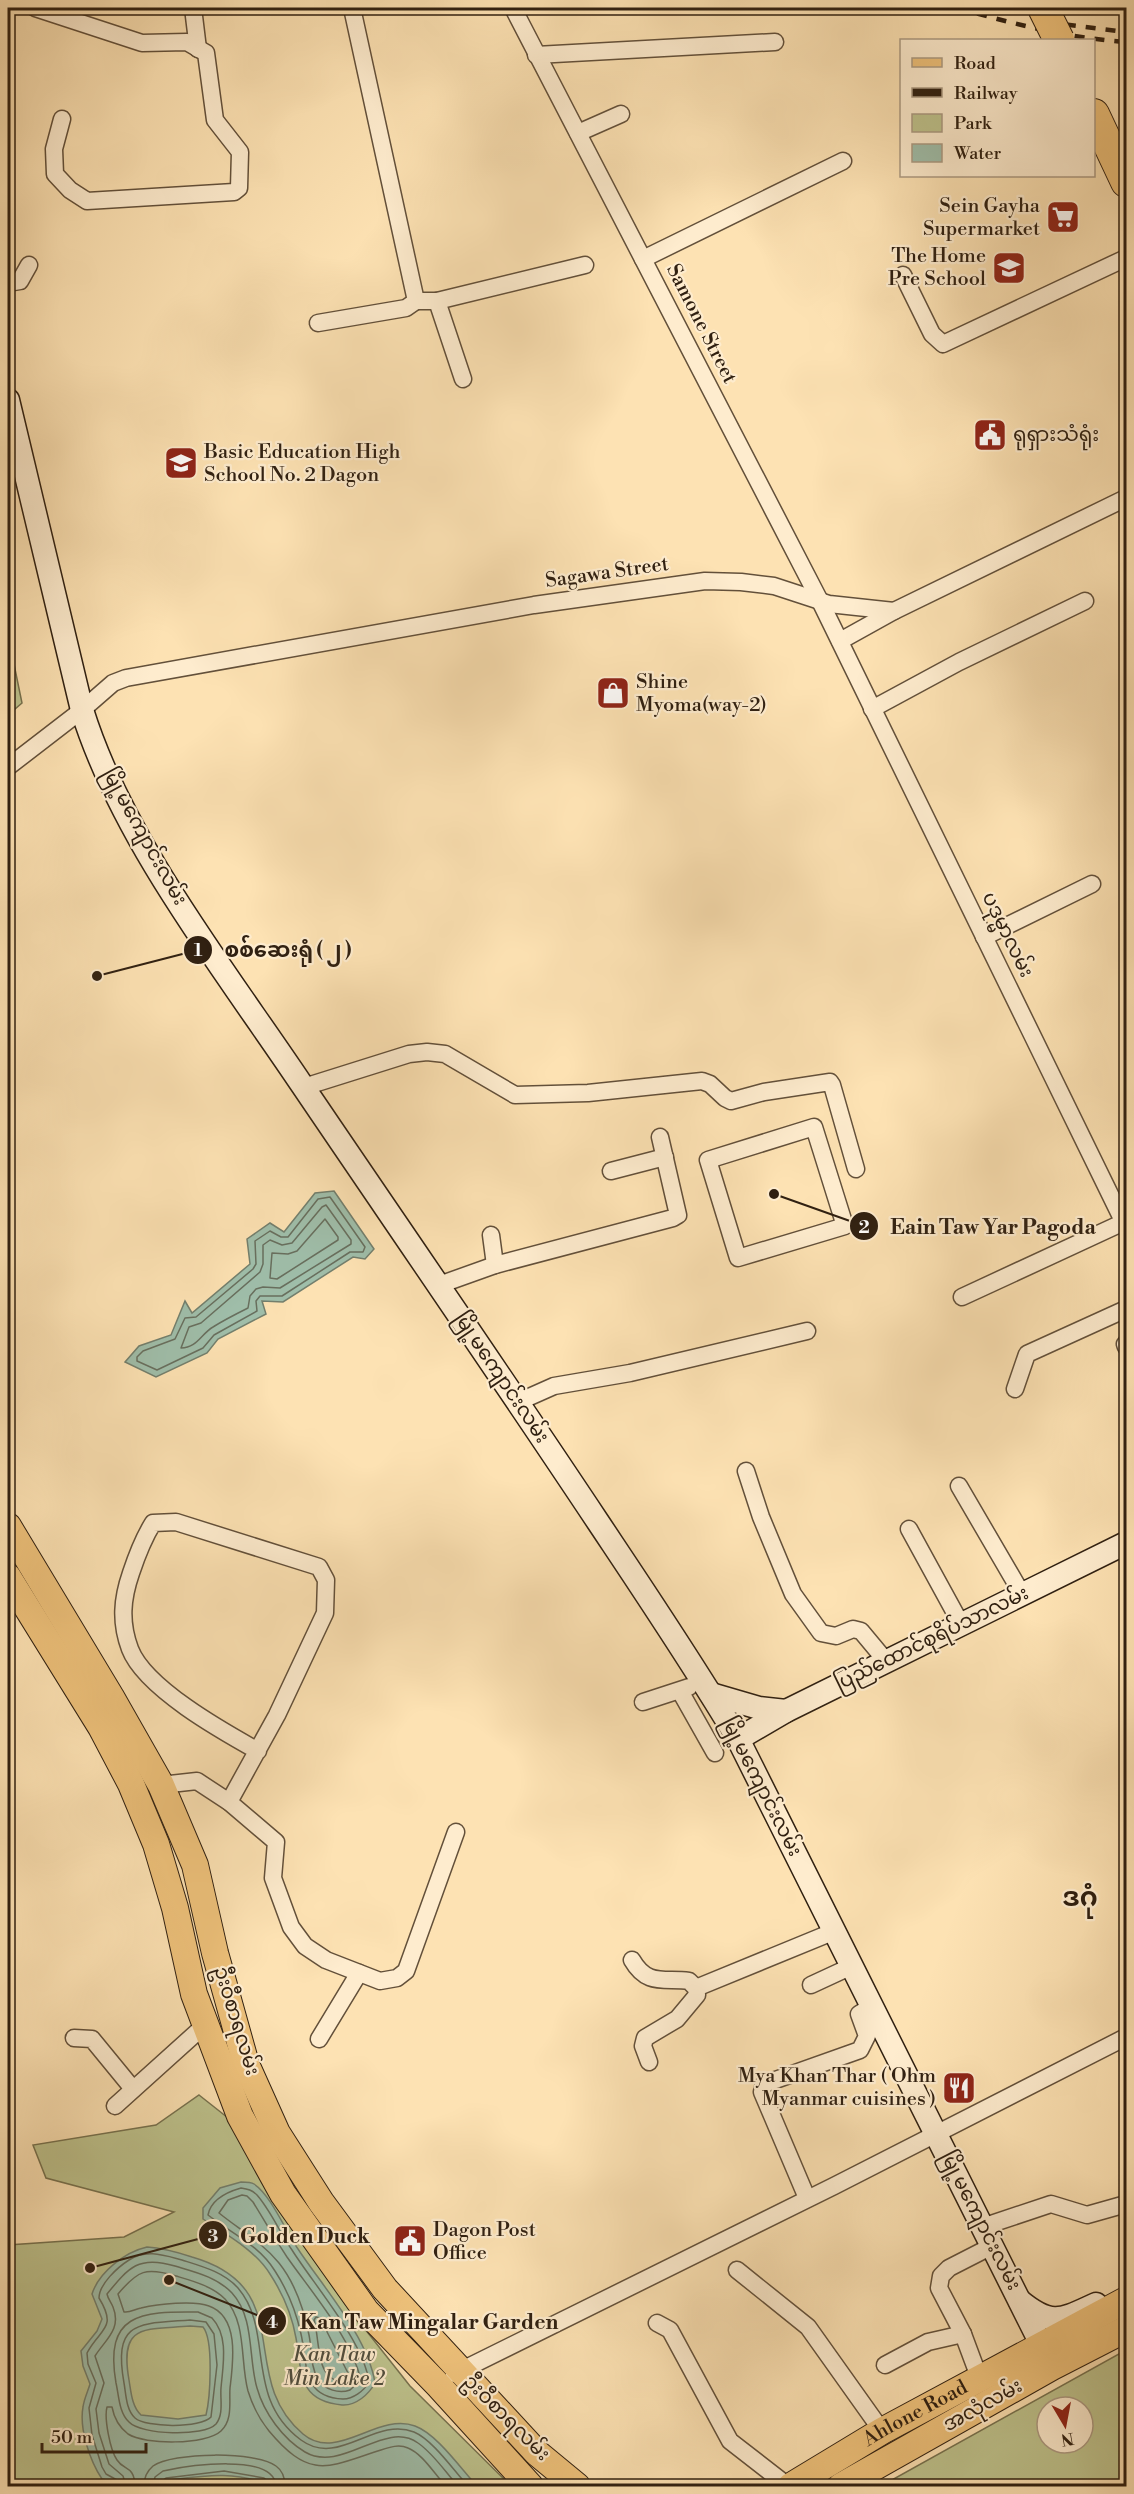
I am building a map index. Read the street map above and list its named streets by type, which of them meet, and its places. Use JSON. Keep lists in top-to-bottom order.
{
  "streets": {
    "main road": [
      "မြို့မကျောင်းလမ်း",
      "ပြည်ထောင်စုရိပ်သာလမ်း",
      "ဦးဝီစာရလမ်း",
      "အလုံလမ်း",
      "Ahlone Road"
    ],
    "street": ["Samone Street", "Sagawa Street", "ပဒုမ္မာလမ်း"]
  },
  "crossings": [
    ["Samone Street", "Sagawa Street"],
    ["Samone Street", "ပဒုမ္မာလမ်း"],
    ["Sagawa Street", "မြို့မကျောင်းလမ်း"],
    ["မြို့မကျောင်းလမ်း", "ပြည်ထောင်စုရိပ်သာလမ်း"],
    ["မြို့မကျောင်းလမ်း", "အလုံလမ်း"],
    ["မြို့မကျောင်းလမ်း", "Ahlone Road"]
  ],
  "districts": ["ဒဂုံ"],
  "water": ["Kan Taw Min Lake 2"],
  "places": {
    "supermarket": ["Sein Gayha Supermarket"],
    "school or university": ["The Home Pre School", "Basic Education High School No. 2 Dagon"],
    "public building": ["ရုရှားသံရုံး", "Dagon Post Office"],
    "shop": ["Shine Myoma(way-2)"],
    "other": [
      "စစ်ဆေးရုံ ( ၂ )",
      "Eain Taw Yar Pagoda",
      "Golden Duck",
      "Kan Taw Mingalar Garden"
    ],
    "restaurant": ["Mya Khan Thar ( Ohm Myanmar cuisines )"]
  },
  "legend": [
    "Road",
    "Railway",
    "Park",
    "Water"
  ],
  "scale_bar": "50 m",
  "north": "bottom"
}
